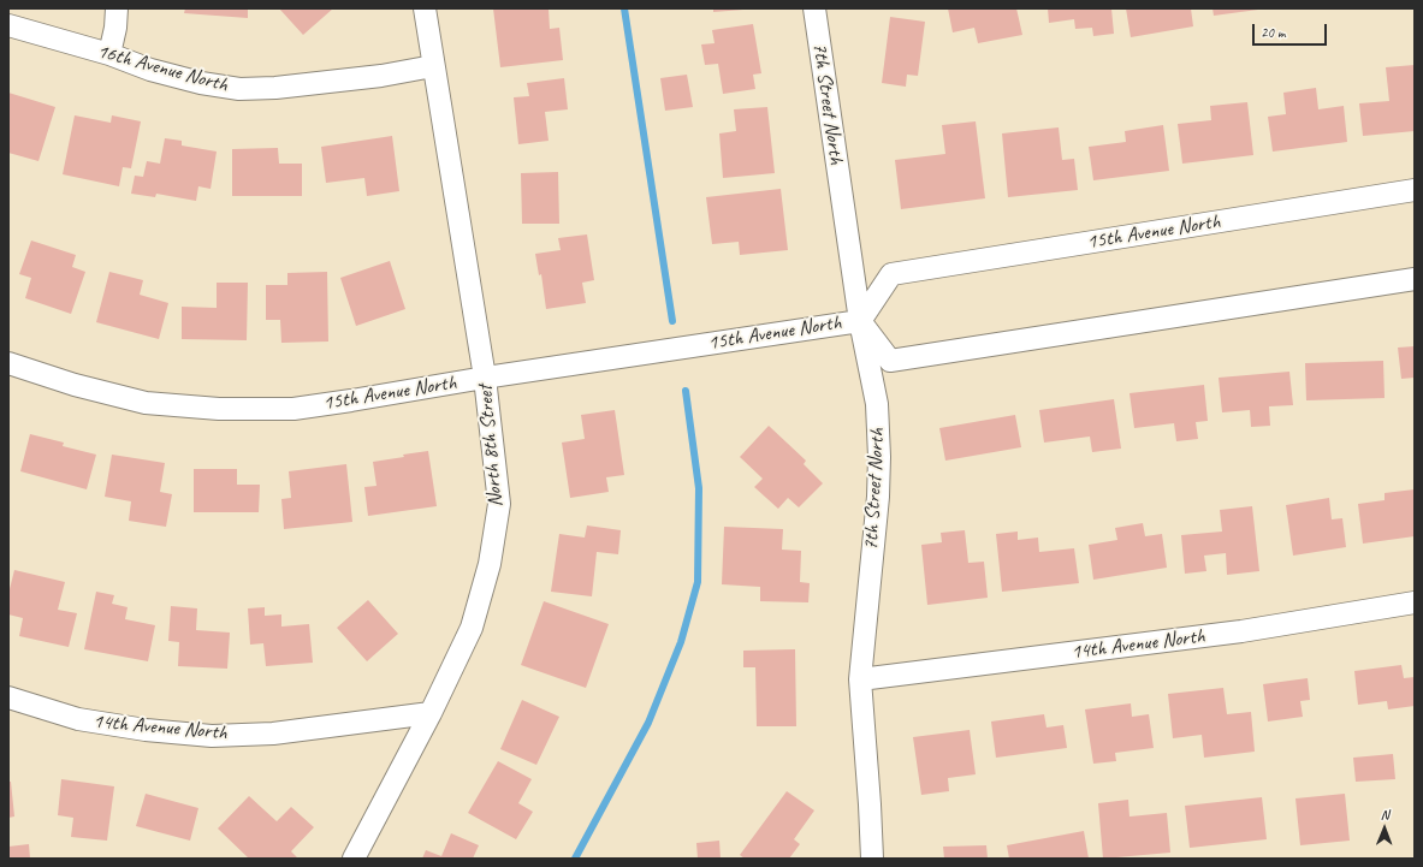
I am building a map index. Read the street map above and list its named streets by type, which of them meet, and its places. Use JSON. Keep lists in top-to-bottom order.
{
  "streets": {
    "street": [
      "16th Avenue North",
      "7th Street North",
      "15th Avenue North",
      "North 8th Street",
      "14th Avenue North"
    ]
  },
  "crossings": [
    ["16th Avenue North", "North 8th Street"],
    ["7th Street North", "15th Avenue North"],
    ["7th Street North", "14th Avenue North"],
    ["15th Avenue North", "North 8th Street"],
    ["North 8th Street", "14th Avenue North"]
  ],
  "scale_bar": "20 m",
  "north": "top"
}
